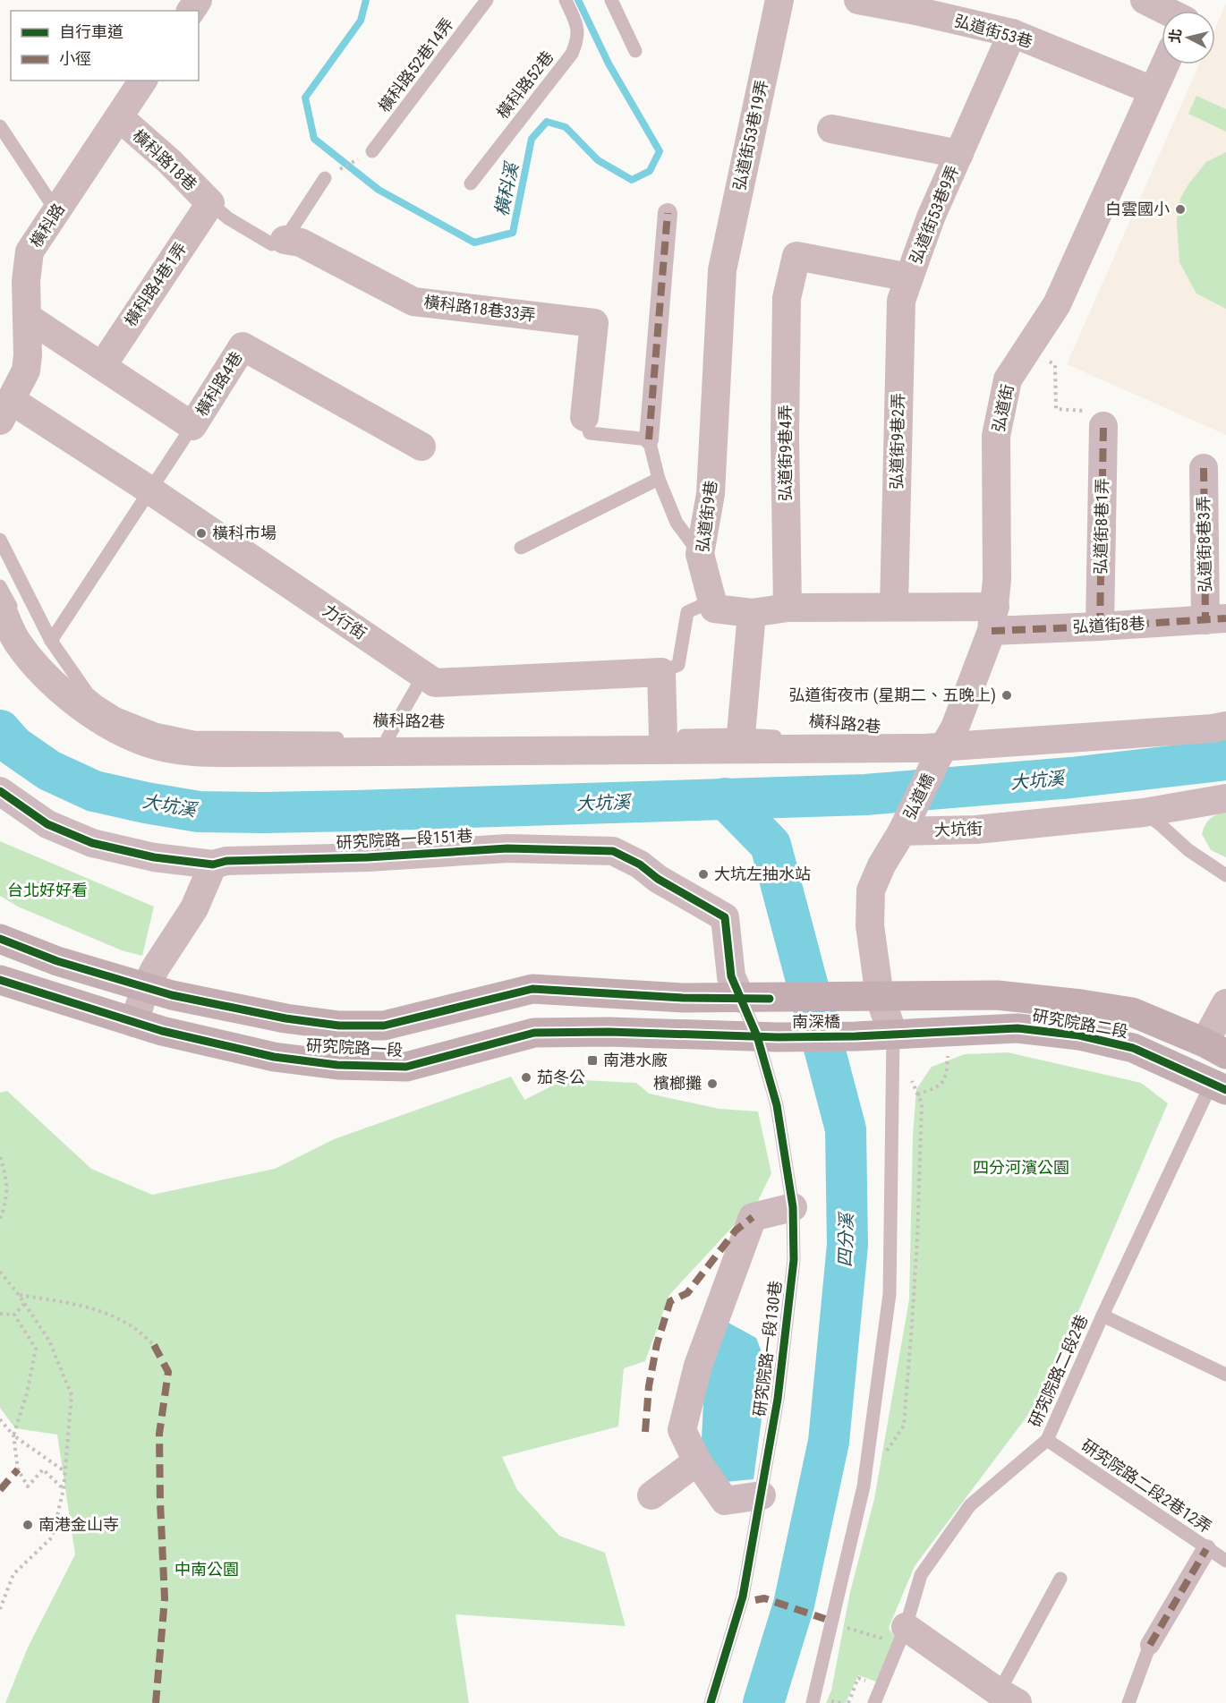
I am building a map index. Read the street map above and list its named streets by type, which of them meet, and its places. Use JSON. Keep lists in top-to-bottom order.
{
  "streets": {
    "main road": ["南深橋", "研究院路二段", "研究院路一段"],
    "street": [
      "弘道街53巷",
      "弘道街53巷19弄",
      "橫科路18巷",
      "弘道街53巷9弄",
      "橫科路",
      "橫科路4巷1弄",
      "橫科路18巷33弄",
      "橫科路4巷",
      "弘道街",
      "弘道街9巷2弄",
      "弘道街9巷4弄",
      "弘道街9巷",
      "弘道街8巷1弄",
      "弘道街8巷3弄",
      "力行街",
      "弘道街8巷",
      "弘道橋",
      "大坑街",
      "研究院路一段151巷"
    ],
    "lane": [
      "橫科路52巷14弄",
      "橫科路52巷",
      "橫科路2巷",
      "研究院路一段130巷",
      "研究院路二段2巷",
      "研究院路二段2巷12弄"
    ]
  },
  "crossings": [
    ["弘道街53巷", "弘道街53巷9弄"],
    ["弘道街53巷", "弘道街"],
    ["弘道街53巷19弄", "弘道街9巷"],
    ["橫科路18巷", "橫科路"],
    ["橫科路18巷", "橫科路4巷1弄"],
    ["弘道街53巷9弄", "弘道街9巷2弄"],
    ["弘道街53巷9弄", "弘道街9巷4弄"],
    ["橫科路", "橫科路4巷"],
    ["橫科路", "力行街"],
    ["橫科路4巷1弄", "橫科路4巷"],
    ["弘道街", "弘道街8巷"],
    ["弘道街", "橫科路2巷"],
    ["弘道街", "弘道橋"],
    ["弘道街8巷1弄", "弘道街8巷"],
    ["弘道街8巷3弄", "弘道街8巷"],
    ["橫科路2巷", "弘道橋"],
    ["弘道橋", "大坑街"],
    ["研究院路一段151巷", "研究院路一段"],
    ["研究院路一段151巷", "研究院路一段130巷"],
    ["南深橋", "研究院路二段"],
    ["南深橋", "研究院路一段"],
    ["南深橋", "研究院路一段130巷"],
    ["研究院路二段", "研究院路二段2巷"],
    ["研究院路一段", "研究院路一段130巷"],
    ["研究院路二段2巷", "研究院路二段2巷12弄"]
  ],
  "water": ["橫科溪", "大坑溪", "四分溪"],
  "parks": ["台北好好看", "四分河濱公園", "中南公園"],
  "places": {
    "other": [
      "白雲國小",
      "橫科市場",
      "弘道街夜市 (星期二、五晚上)",
      "大坑左抽水站",
      "茄冬公",
      "檳榔攤",
      "南港金山寺"
    ],
    "transit": ["南港水廠"]
  },
  "legend": ["自行車道", "小徑"],
  "north": "left"
}
